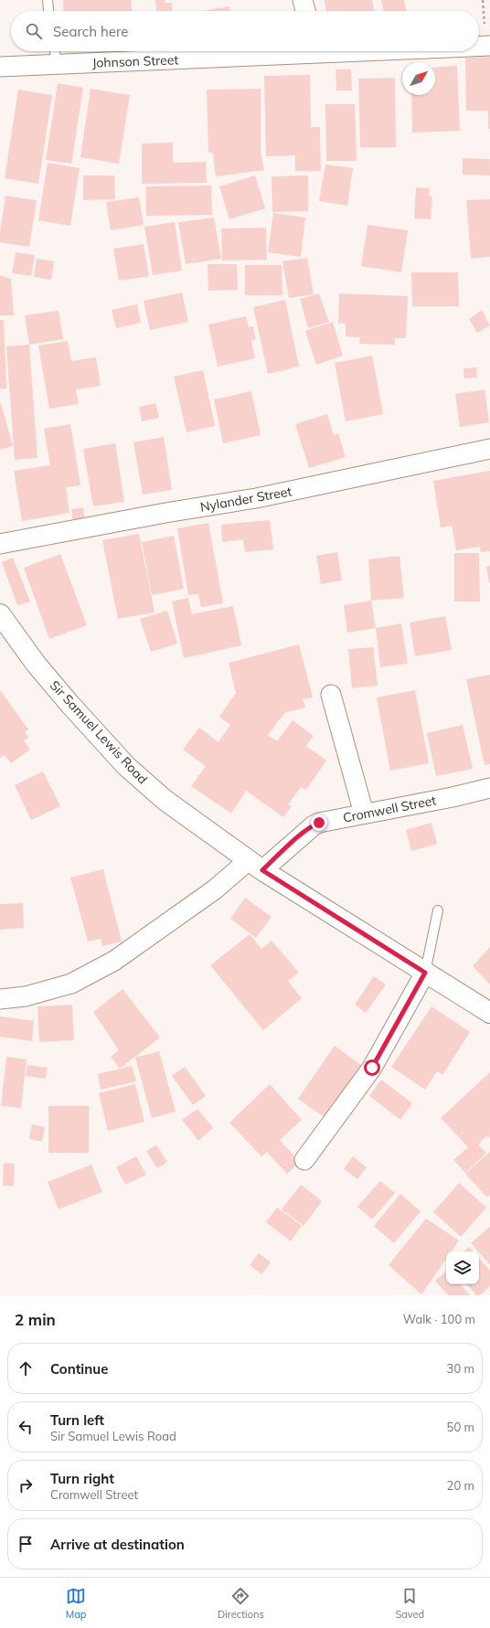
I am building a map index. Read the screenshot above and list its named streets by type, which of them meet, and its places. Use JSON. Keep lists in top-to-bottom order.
{
  "streets": {
    "main road": ["Sir Samuel Lewis Road"],
    "street": ["Johnson Street", "Nylander Street", "Cromwell Street"]
  },
  "crossings": [
    ["Sir Samuel Lewis Road", "Cromwell Street"]
  ],
  "north": "top right",
  "page": {
    "search": "Search here",
    "heading": ["2 min", "Walk · 100 m"],
    "list": [
      ["Continue", "30 m"],
      ["Turn left", "Sir Samuel Lewis Road", "50 m"],
      ["Turn right", "Cromwell Street", "20 m"],
      "Arrive at destination"
    ],
    "nav": ["Map", "Directions", "Saved"]
  }
}
